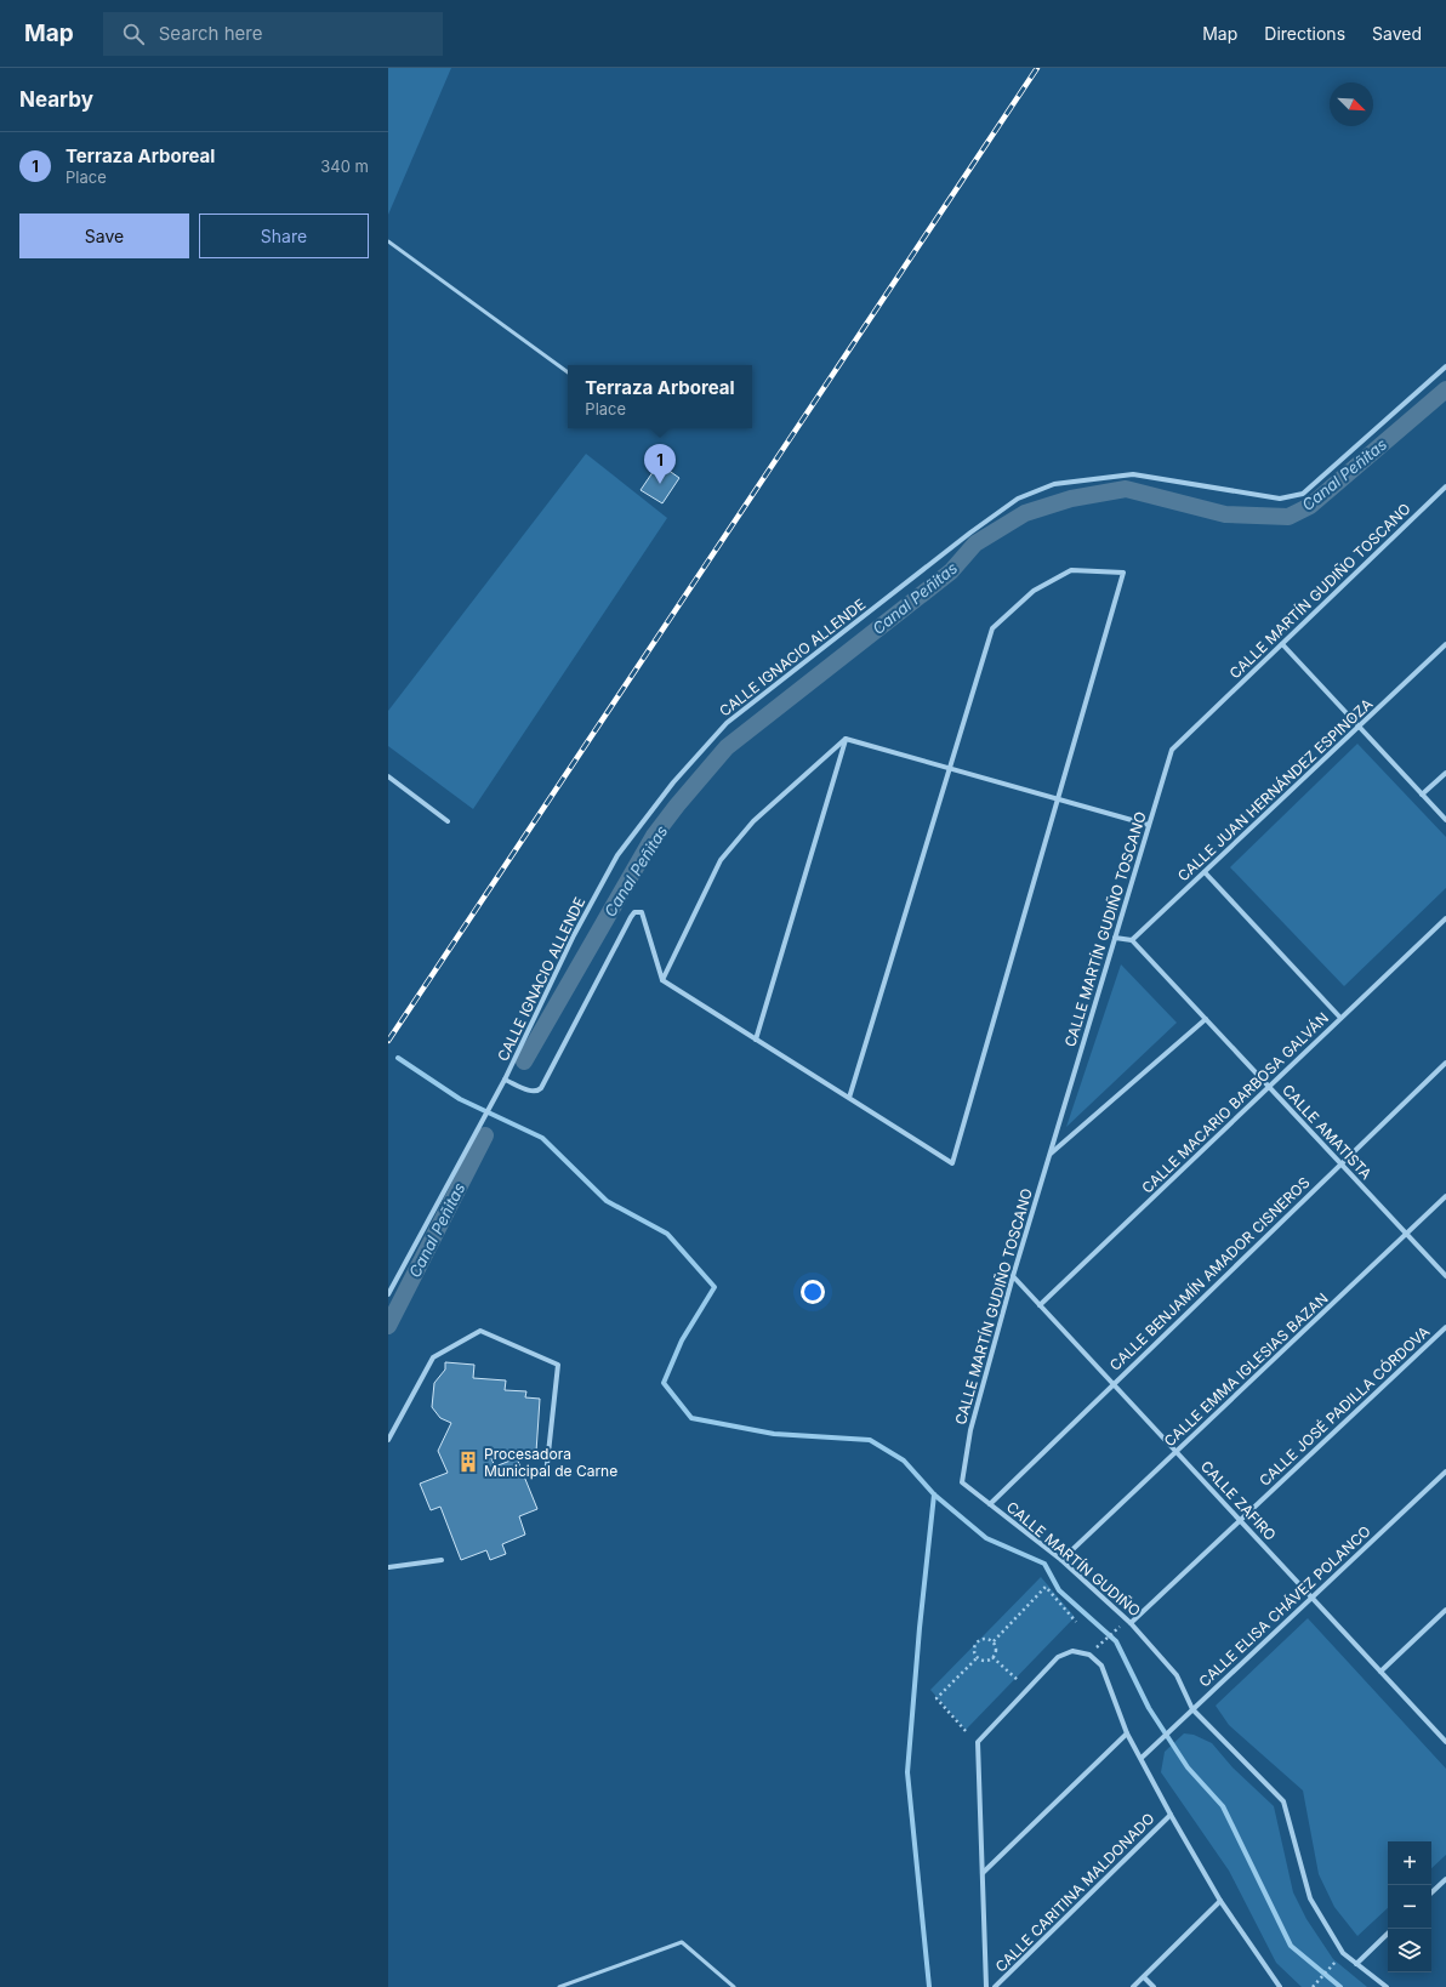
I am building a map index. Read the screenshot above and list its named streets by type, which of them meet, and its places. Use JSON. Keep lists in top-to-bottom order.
{
  "streets": {
    "street": [
      "CALLE MARTÍN GUDIÑO TOSCANO",
      "CALLE IGNACIO ALLENDE",
      "CALLE JUAN HERNÁNDEZ ESPINOZA",
      "CALLE MACARIO BARBOSA GALVÁN",
      "CALLE AMATISTA",
      "CALLE BENJAMÍN AMADOR CISNEROS",
      "CALLE EMMA IGLESIAS BAZAN",
      "CALLE JOSÉ PADILLA CÓRDOVA",
      "CALLE ZAFIRO",
      "CALLE MARTÍN GUDIÑO",
      "CALLE ELISA CHÁVEZ POLANCO",
      "CALLE CARITINA MALDONADO"
    ]
  },
  "crossings": [
    ["CALLE MARTÍN GUDIÑO TOSCANO", "CALLE ZAFIRO"],
    ["CALLE MARTÍN GUDIÑO TOSCANO", "CALLE MARTÍN GUDIÑO"],
    ["CALLE JUAN HERNÁNDEZ ESPINOZA", "CALLE AMATISTA"],
    ["CALLE MACARIO BARBOSA GALVÁN", "CALLE AMATISTA"],
    ["CALLE MACARIO BARBOSA GALVÁN", "CALLE ZAFIRO"],
    ["CALLE AMATISTA", "CALLE BENJAMÍN AMADOR CISNEROS"],
    ["CALLE AMATISTA", "CALLE EMMA IGLESIAS BAZAN"],
    ["CALLE BENJAMÍN AMADOR CISNEROS", "CALLE ZAFIRO"],
    ["CALLE BENJAMÍN AMADOR CISNEROS", "CALLE MARTÍN GUDIÑO"],
    ["CALLE EMMA IGLESIAS BAZAN", "CALLE ZAFIRO"],
    ["CALLE EMMA IGLESIAS BAZAN", "CALLE MARTÍN GUDIÑO"],
    ["CALLE JOSÉ PADILLA CÓRDOVA", "CALLE ZAFIRO"],
    ["CALLE JOSÉ PADILLA CÓRDOVA", "CALLE MARTÍN GUDIÑO"],
    ["CALLE ZAFIRO", "CALLE ELISA CHÁVEZ POLANCO"],
    ["CALLE MARTÍN GUDIÑO", "CALLE ELISA CHÁVEZ POLANCO"]
  ],
  "water": ["Canal Peñitas"],
  "places": {
    "building": ["Procesadora Municipal de Carne"]
  },
  "north": "bottom right",
  "page": {
    "header": "Map",
    "search": "Search here",
    "nav": ["Map", "Directions", "Saved"],
    "heading": "Nearby",
    "list": [
      {
        "mark": "1",
        "name": "Terraza Arboreal",
        "note": "Place",
        "value": "340 m"
      }
    ],
    "buttons": ["Save", "Share"],
    "popup": ["Terraza Arboreal", "Place"],
    "pins": "1",
    "map_buttons": ["+", "−"]
  }
}
